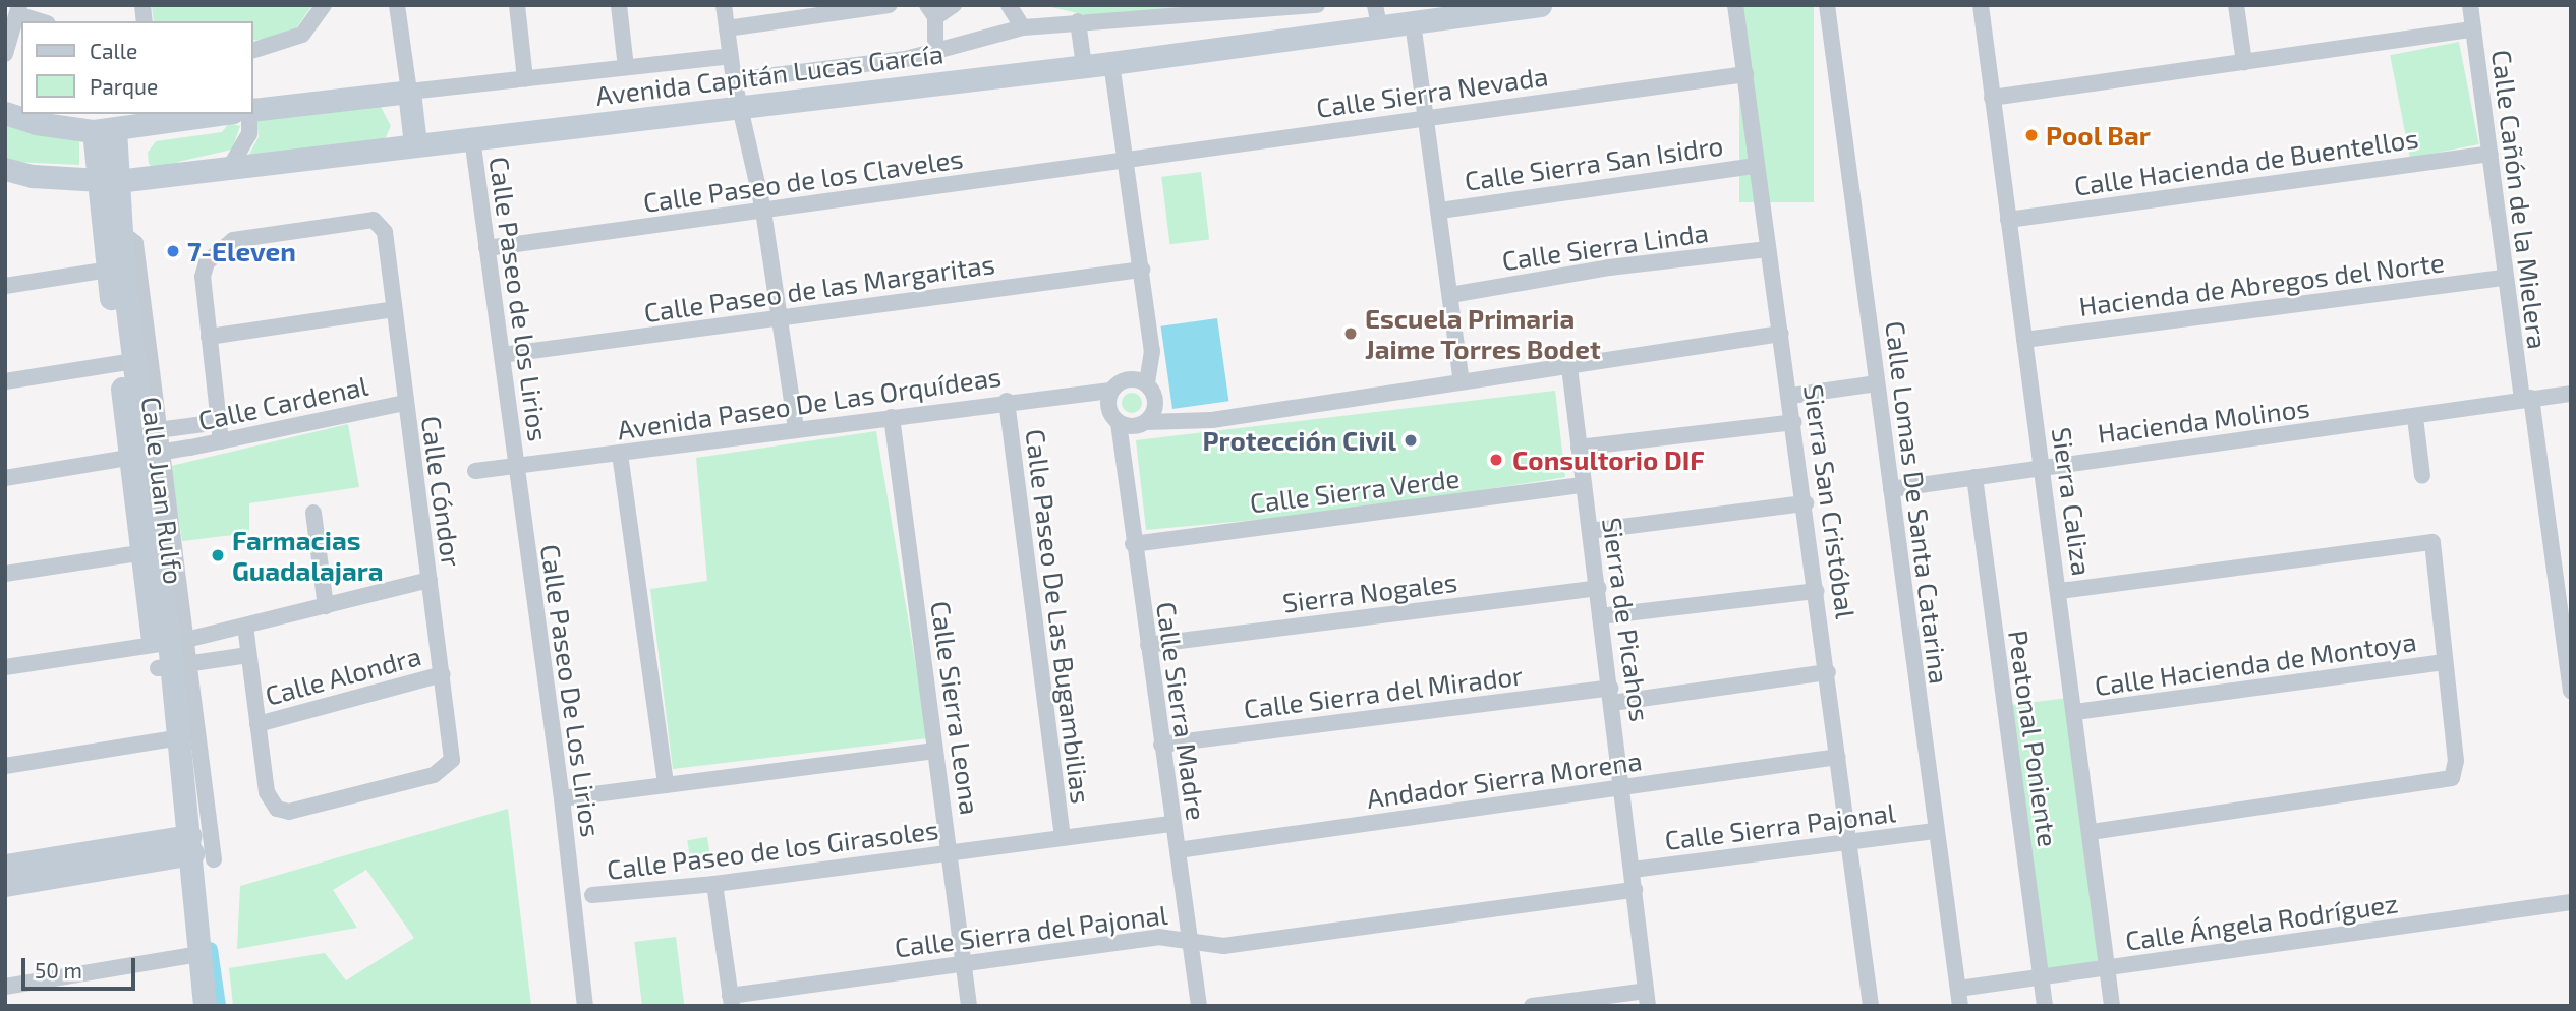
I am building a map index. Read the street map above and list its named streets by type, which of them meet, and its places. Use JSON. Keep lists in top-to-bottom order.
{
  "streets": {
    "street": [
      "Avenida Capitán Lucas García",
      "Calle Sierra Nevada",
      "Calle Hacienda de Buentellos",
      "Calle Sierra San Isidro",
      "Calle Paseo de los Claveles",
      "Calle Cañón de la Mielera",
      "Calle Sierra Linda",
      "Hacienda de Abregos del Norte",
      "Calle Paseo de las Margaritas",
      "Calle Paseo de los Lirios",
      "Calle Cardenal",
      "Avenida Paseo De Las Orquídeas",
      "Hacienda Molinos",
      "Calle Juan Rulfo",
      "Calle Sierra Verde",
      "Calle Cóndor",
      "Sierra San Cristóbal",
      "Sierra Caliza",
      "Calle Lomas De Santa Catarina",
      "Sierra Nogales",
      "Calle Paseo De Las Bugambilias",
      "Sierra de Picahos",
      "Calle Hacienda de Montoya",
      "Calle Alondra",
      "Calle Paseo De Los Lirios",
      "Calle Sierra del Mirador",
      "Calle Sierra Leona",
      "Calle Sierra Madre",
      "Peatonal Poniente",
      "Andador Sierra Morena",
      "Calle Sierra Pajonal",
      "Calle Paseo de los Girasoles",
      "Calle Ángela Rodríguez",
      "Calle Sierra del Pajonal"
    ]
  },
  "crossings": [
    ["Avenida Capitán Lucas García", "Calle Paseo de los Lirios"],
    ["Avenida Capitán Lucas García", "Calle Juan Rulfo"],
    ["Calle Sierra Nevada", "Calle Paseo de los Claveles"],
    ["Calle Sierra Nevada", "Sierra San Cristóbal"],
    ["Calle Hacienda de Buentellos", "Calle Cañón de la Mielera"],
    ["Calle Hacienda de Buentellos", "Sierra Caliza"],
    ["Calle Sierra San Isidro", "Sierra San Cristóbal"],
    ["Calle Paseo de los Claveles", "Calle Paseo de los Lirios"],
    ["Calle Cañón de la Mielera", "Hacienda de Abregos del Norte"],
    ["Calle Cañón de la Mielera", "Hacienda Molinos"],
    ["Calle Sierra Linda", "Sierra San Cristóbal"],
    ["Hacienda de Abregos del Norte", "Sierra Caliza"],
    ["Calle Paseo de las Margaritas", "Calle Paseo de los Lirios"],
    ["Calle Paseo de los Lirios", "Avenida Paseo De Las Orquídeas"],
    ["Calle Paseo de los Lirios", "Calle Paseo De Los Lirios"],
    ["Calle Cardenal", "Calle Juan Rulfo"],
    ["Calle Cardenal", "Calle Cóndor"],
    ["Avenida Paseo De Las Orquídeas", "Calle Paseo De Las Bugambilias"],
    ["Avenida Paseo De Las Orquídeas", "Calle Paseo De Los Lirios"],
    ["Avenida Paseo De Las Orquídeas", "Calle Sierra Leona"],
    ["Avenida Paseo De Las Orquídeas", "Calle Sierra Madre"],
    ["Hacienda Molinos", "Sierra Caliza"],
    ["Hacienda Molinos", "Calle Lomas De Santa Catarina"],
    ["Hacienda Molinos", "Peatonal Poniente"],
    ["Calle Sierra Verde", "Sierra de Picahos"],
    ["Calle Sierra Verde", "Calle Sierra Madre"],
    ["Calle Cóndor", "Calle Alondra"],
    ["Sierra San Cristóbal", "Calle Sierra del Mirador"],
    ["Sierra San Cristóbal", "Andador Sierra Morena"],
    ["Sierra San Cristóbal", "Calle Sierra Pajonal"],
    ["Sierra Caliza", "Calle Hacienda de Montoya"],
    ["Sierra Caliza", "Calle Ángela Rodríguez"],
    ["Calle Lomas De Santa Catarina", "Calle Sierra Pajonal"],
    ["Calle Lomas De Santa Catarina", "Calle Ángela Rodríguez"],
    ["Sierra Nogales", "Sierra de Picahos"],
    ["Sierra Nogales", "Calle Sierra Madre"],
    ["Calle Paseo De Las Bugambilias", "Calle Paseo de los Girasoles"],
    ["Sierra de Picahos", "Calle Sierra del Mirador"],
    ["Sierra de Picahos", "Andador Sierra Morena"],
    ["Sierra de Picahos", "Calle Sierra Pajonal"],
    ["Sierra de Picahos", "Calle Sierra del Pajonal"],
    ["Calle Sierra del Mirador", "Calle Sierra Madre"],
    ["Calle Sierra Leona", "Calle Paseo de los Girasoles"],
    ["Calle Sierra Leona", "Calle Sierra del Pajonal"],
    ["Calle Sierra Madre", "Andador Sierra Morena"],
    ["Calle Sierra Madre", "Calle Paseo de los Girasoles"],
    ["Calle Sierra Madre", "Calle Sierra del Pajonal"],
    ["Peatonal Poniente", "Calle Ángela Rodríguez"]
  ],
  "places": [
    "Pool Bar",
    "7-Eleven",
    "Escuela Primaria Jaime Torres Bodet",
    "Protección Civil",
    "Consultorio DIF",
    "Farmacias Guadalajara"
  ],
  "legend": ["Calle", "Parque"],
  "scale_bar": "50 m"
}
